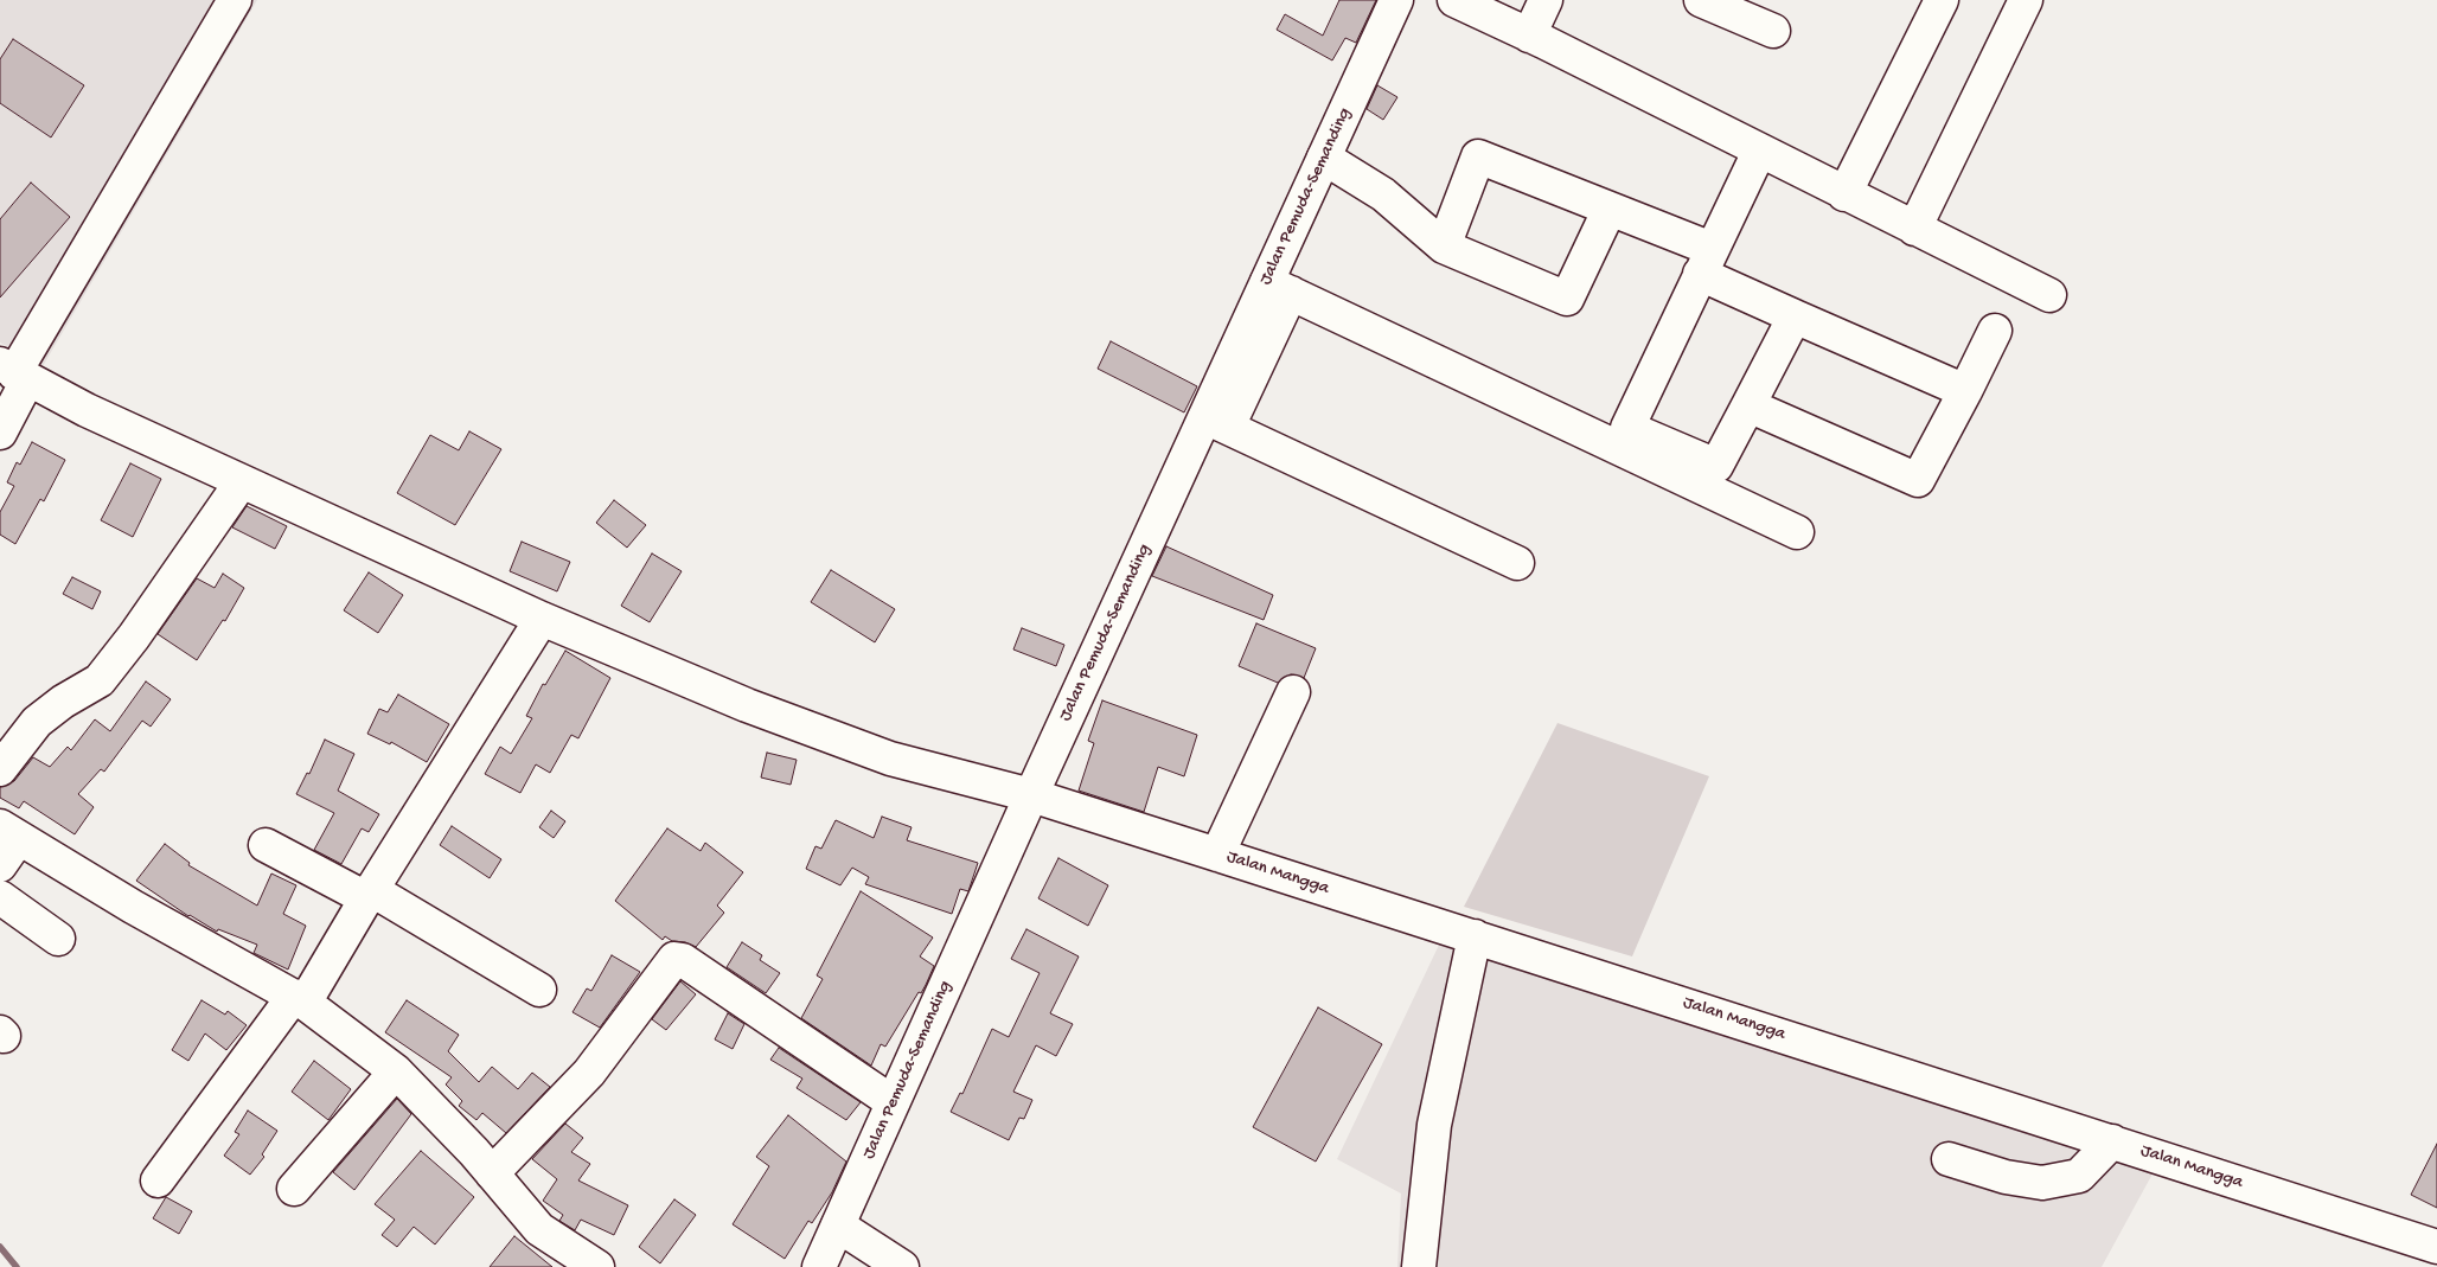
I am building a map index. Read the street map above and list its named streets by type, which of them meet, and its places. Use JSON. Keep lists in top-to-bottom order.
{
  "streets": {
    "street": ["Jalan Pemuda-Semanding", "Jalan Mangga"]
  },
  "crossings": [
    ["Jalan Pemuda-Semanding", "Jalan Mangga"]
  ]
}
